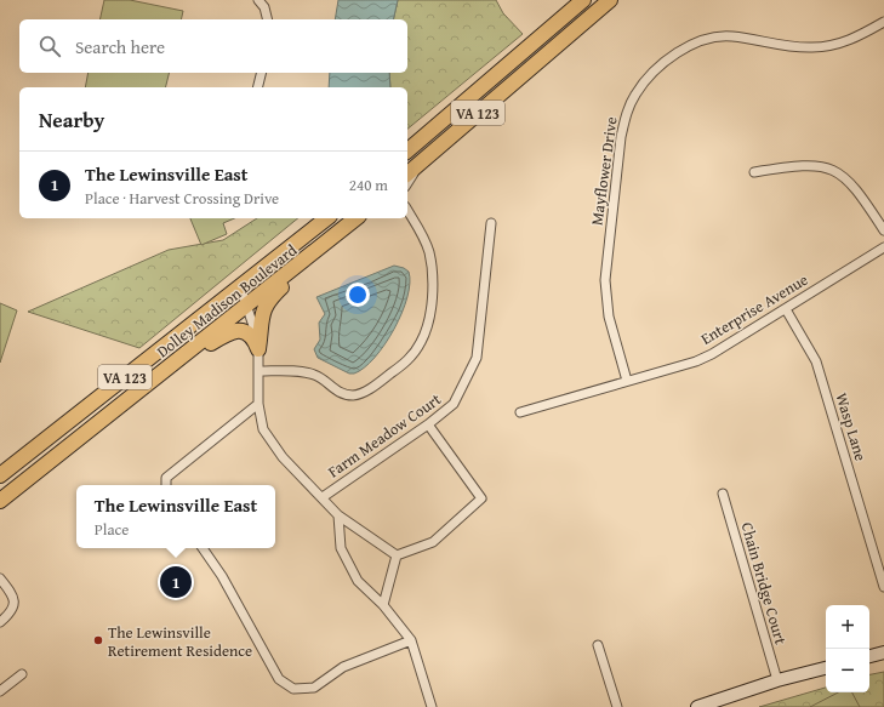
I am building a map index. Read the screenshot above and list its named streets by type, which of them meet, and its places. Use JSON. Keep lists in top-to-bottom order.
{
  "streets": {
    "main road": ["VA 123", "Dolley Madison Boulevard"],
    "street": [
      "Mayflower Drive",
      "Enterprise Avenue",
      "Wasp Lane",
      "Farm Meadow Court",
      "Chain Bridge Court"
    ]
  },
  "crossings": [
    ["Mayflower Drive", "Enterprise Avenue"],
    ["Enterprise Avenue", "Wasp Lane"]
  ],
  "places": ["The Lewinsville Retirement Residence"],
  "page": {
    "search": "Search here",
    "heading": "Nearby",
    "list": [
      {
        "mark": "1",
        "name": "The Lewinsville East",
        "note": "Place · Harvest Crossing Drive",
        "value": "240 m"
      }
    ],
    "popup": ["The Lewinsville East", "Place"],
    "pins": "1",
    "map_buttons": ["+", "−"]
  }
}
